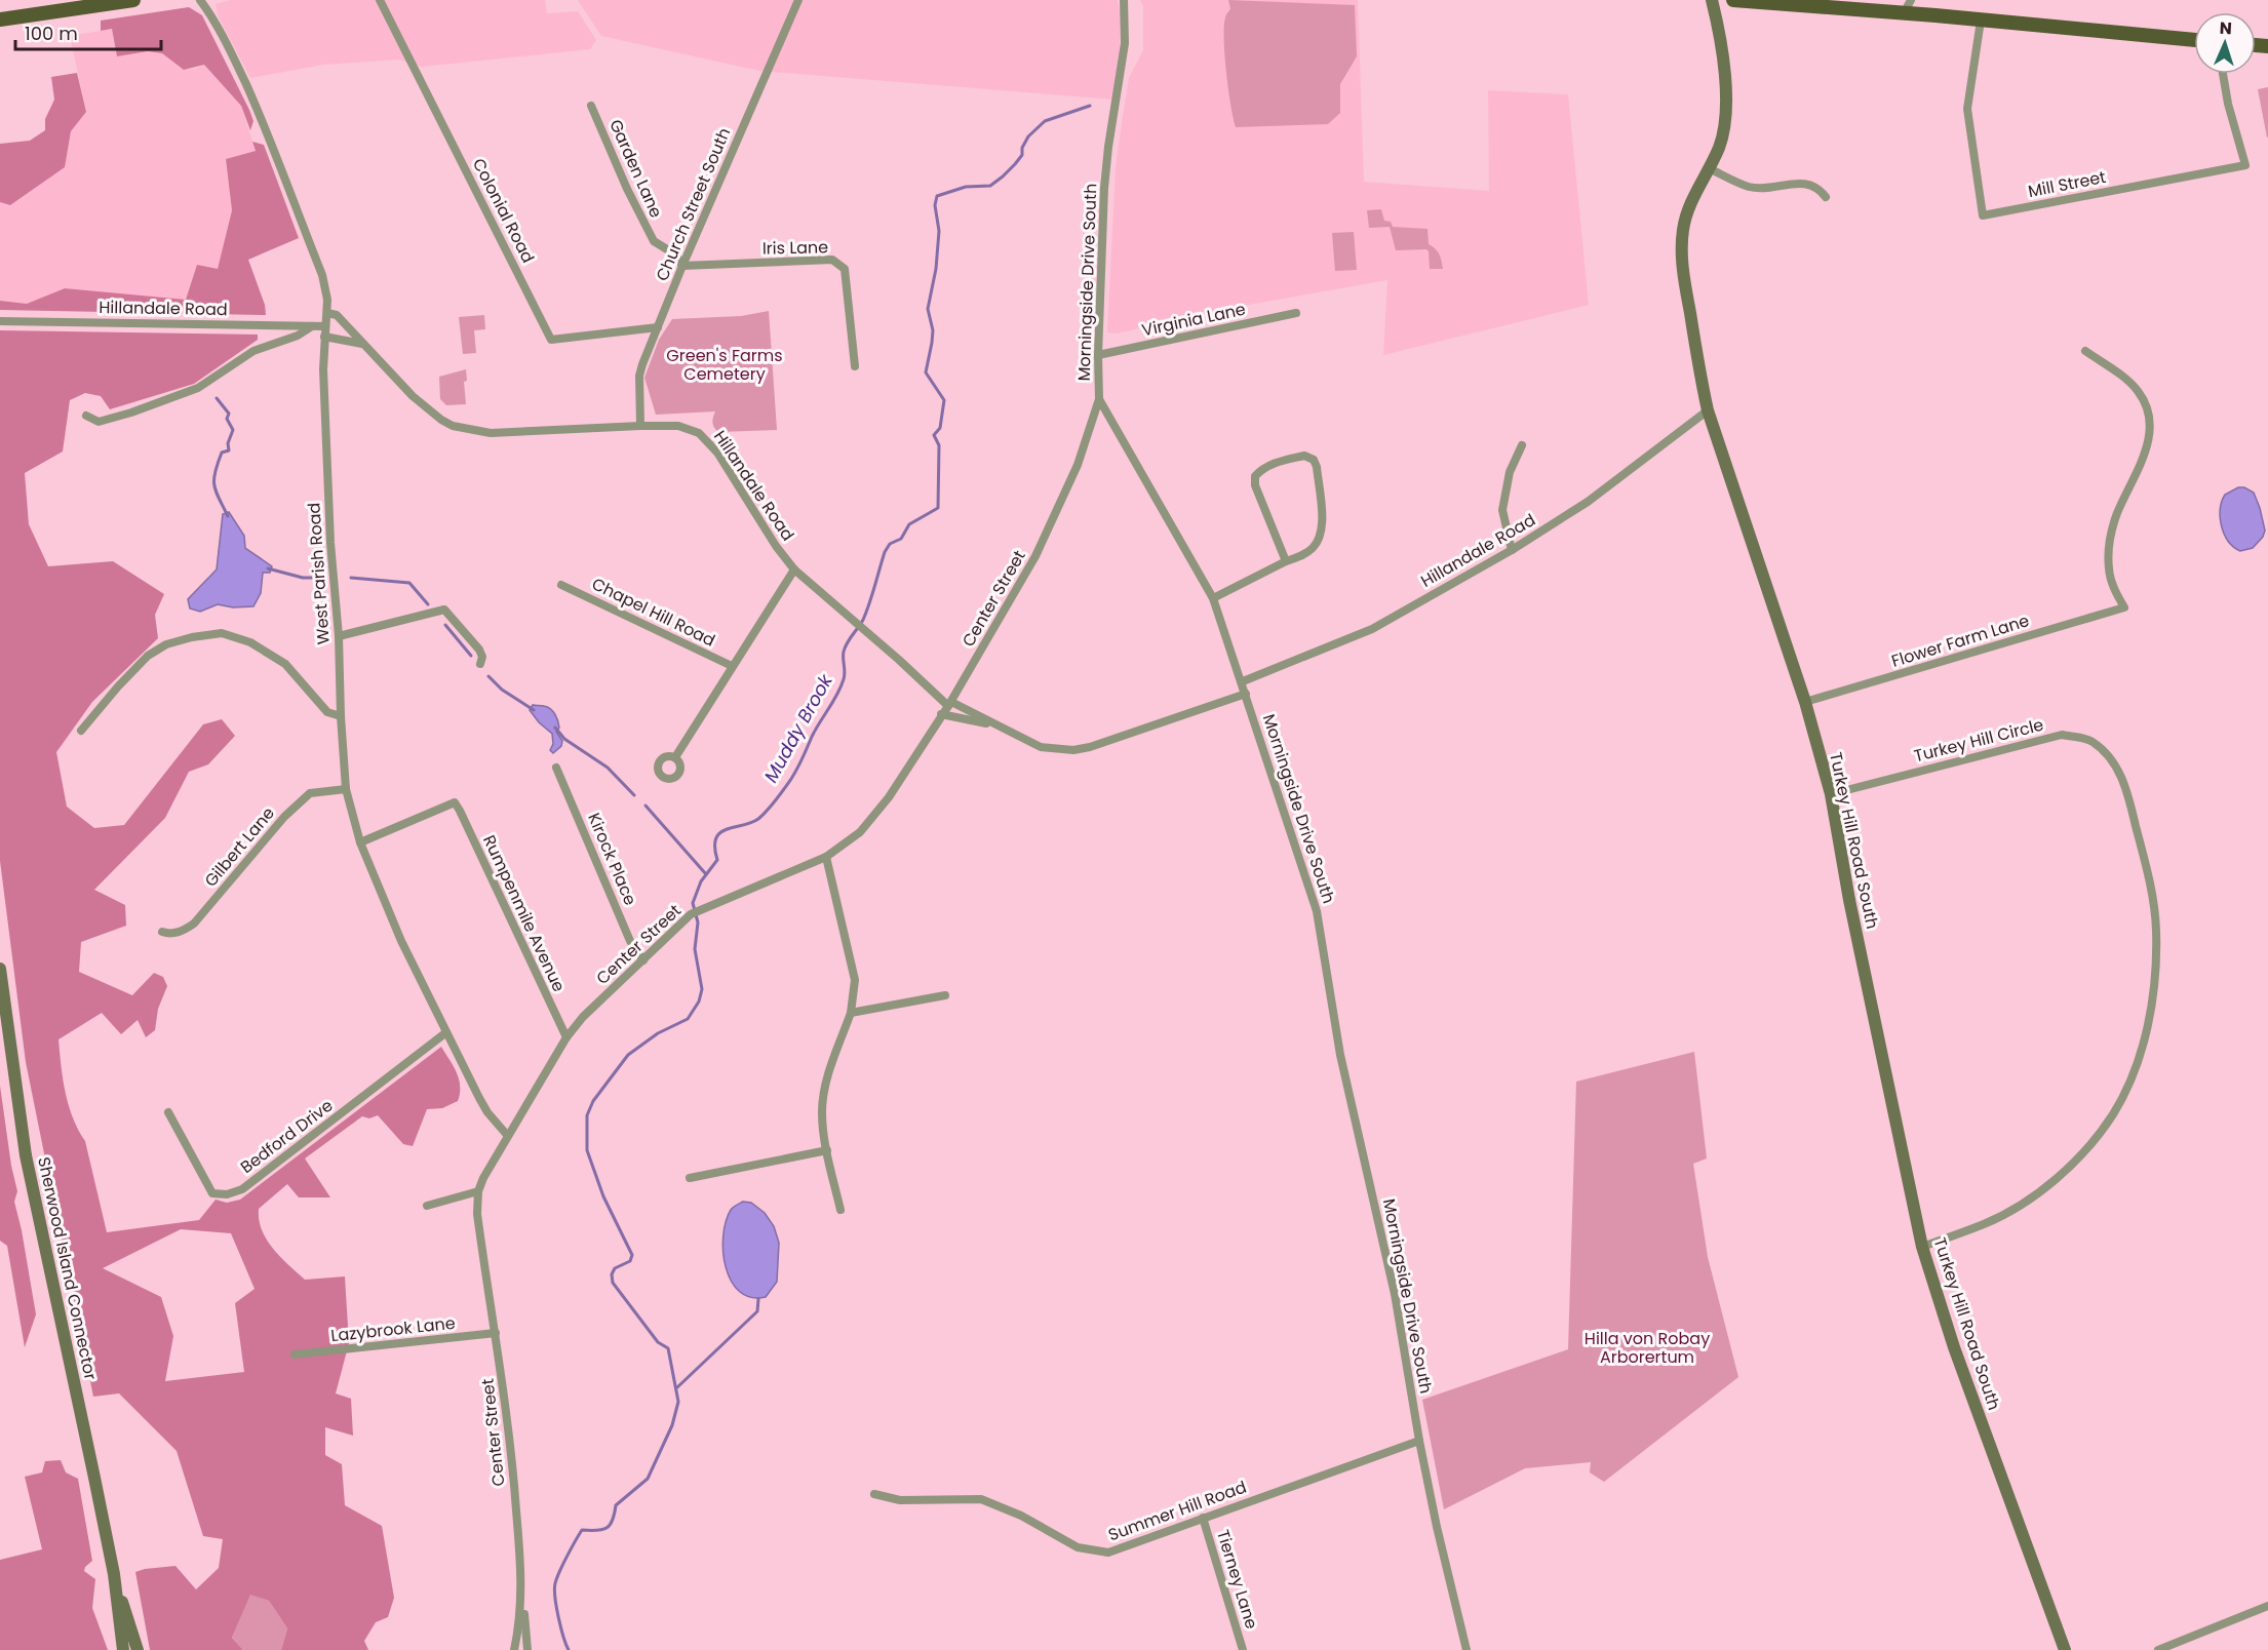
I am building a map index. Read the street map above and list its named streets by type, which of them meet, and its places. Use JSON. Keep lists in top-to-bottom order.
{
  "streets": {
    "street": [
      "Garden Lane",
      "Mill Street",
      "Church Street South",
      "Colonial Road",
      "Iris Lane",
      "Morningside Drive South",
      "Hillandale Road",
      "Virginia Lane",
      "West Parish Road",
      "Center Street",
      "Chapel Hill Road",
      "Flower Farm Lane",
      "Turkey Hill Circle",
      "Turkey Hill Road South",
      "Gilbert Lane",
      "Kirock Place",
      "Rumpenmile Avenue",
      "Bedford Drive",
      "Sherwood Island Connector",
      "Lazybrook Lane",
      "Summer Hill Road",
      "Tierney Lane"
    ]
  },
  "crossings": [
    ["Garden Lane", "Church Street South"],
    ["Garden Lane", "Iris Lane"],
    ["Church Street South", "Colonial Road"],
    ["Church Street South", "Iris Lane"],
    ["Church Street South", "Hillandale Road"],
    ["Morningside Drive South", "Hillandale Road"],
    ["Morningside Drive South", "Virginia Lane"],
    ["Morningside Drive South", "Center Street"],
    ["Morningside Drive South", "Summer Hill Road"],
    ["Hillandale Road", "West Parish Road"],
    ["Hillandale Road", "Center Street"],
    ["Hillandale Road", "Turkey Hill Road South"],
    ["West Parish Road", "Center Street"],
    ["West Parish Road", "Gilbert Lane"],
    ["West Parish Road", "Rumpenmile Avenue"],
    ["West Parish Road", "Bedford Drive"],
    ["Center Street", "Kirock Place"],
    ["Center Street", "Rumpenmile Avenue"],
    ["Center Street", "Lazybrook Lane"],
    ["Flower Farm Lane", "Turkey Hill Road South"],
    ["Turkey Hill Circle", "Turkey Hill Road South"],
    ["Summer Hill Road", "Tierney Lane"]
  ],
  "water": ["Muddy Brook"],
  "parks": ["Green's Farms Cemetery", "Hilla von Robay Arborertum"],
  "scale_bar": "100 m",
  "north": "top"
}
